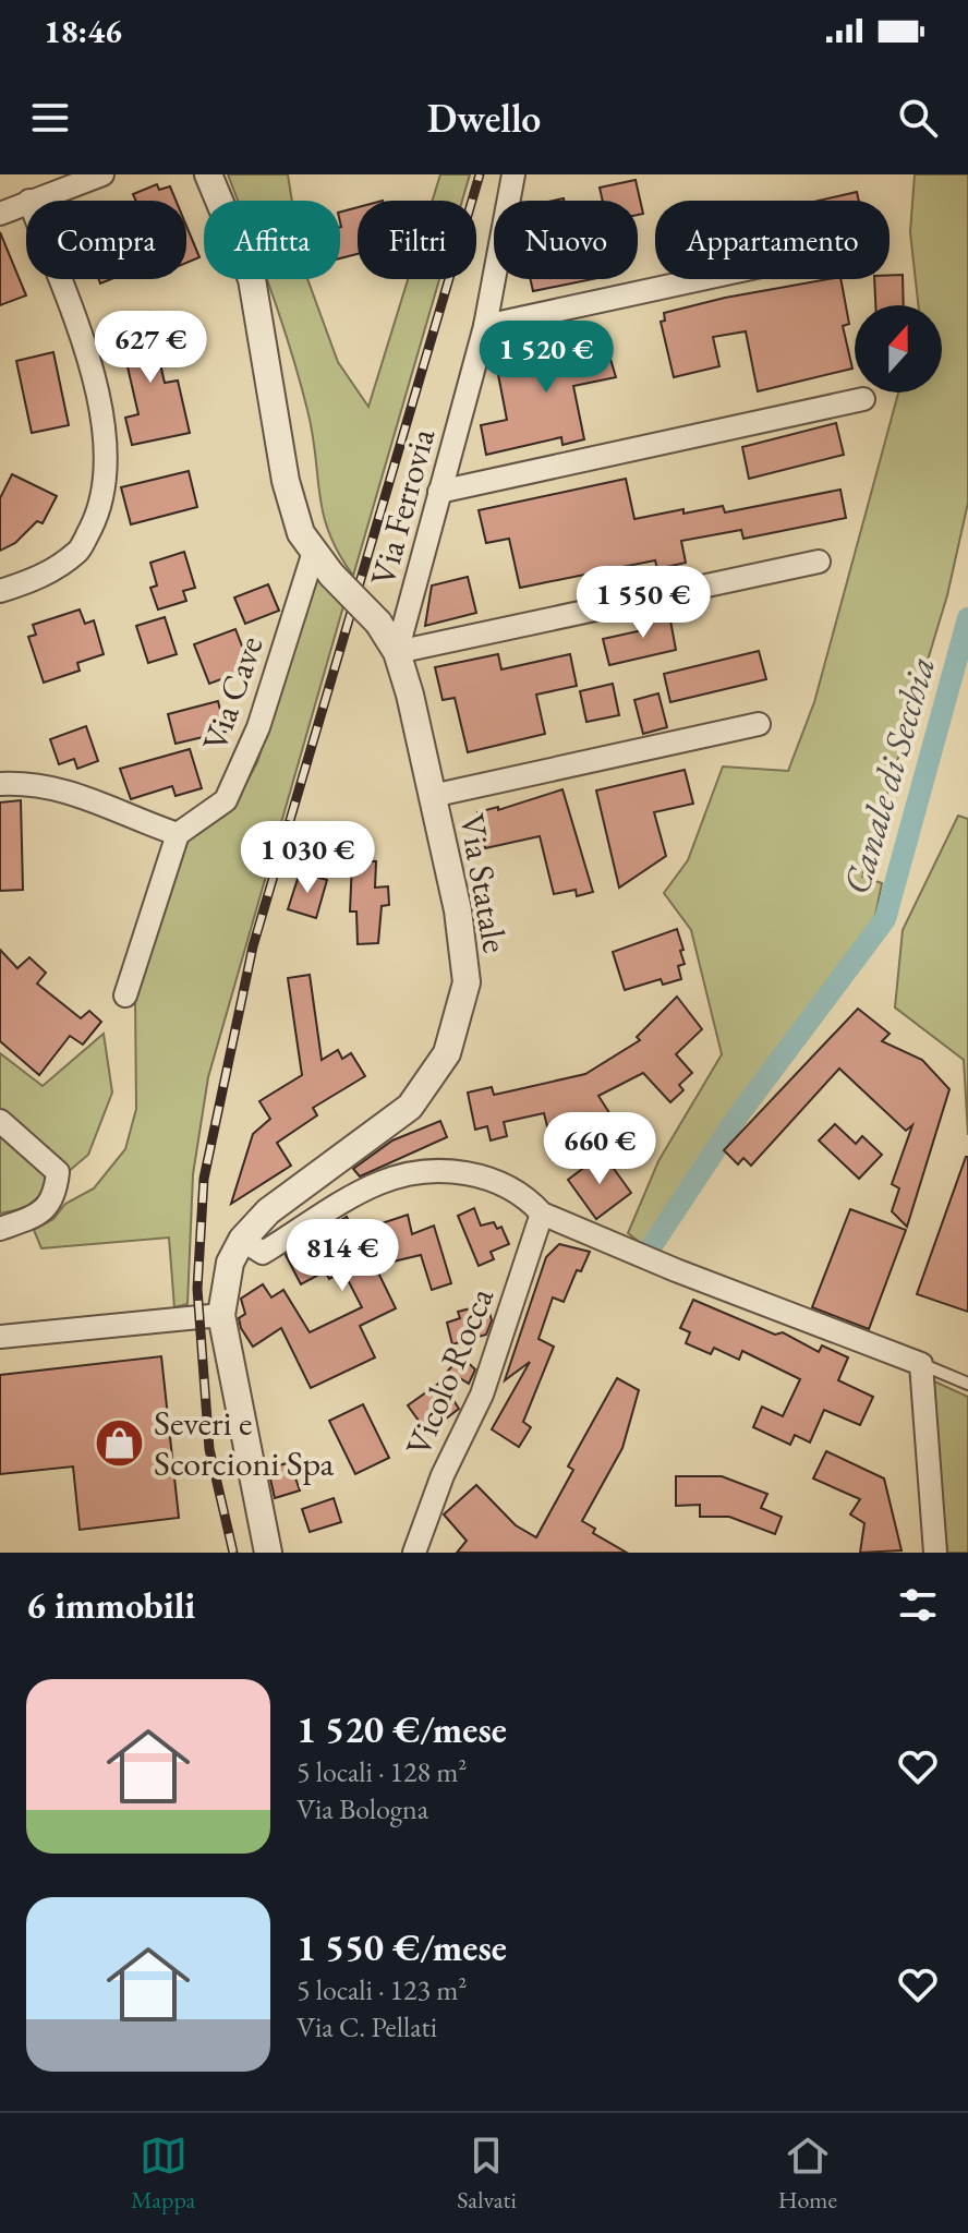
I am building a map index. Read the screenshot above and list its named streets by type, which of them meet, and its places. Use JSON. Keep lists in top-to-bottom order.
{
  "streets": {
    "street": [
      "Via Ferrovia",
      "Via Cave",
      "Via Statale",
      "Vicolo Rocca"
    ]
  },
  "crossings": [
    ["Via Ferrovia", "Via Statale"],
    ["Via Cave", "Via Statale"]
  ],
  "water": ["Canale di Secchia"],
  "places": {
    "shop": ["Severi e Scorcioni Spa"]
  },
  "north": "top",
  "page": {
    "status": "18:46",
    "header": "Dwello",
    "chip": [
      "Compra",
      "Affitta",
      "Filtri",
      "Nuovo",
      "Appartamento"
    ],
    "price": [
      "627 €",
      "1 520 €",
      "1 550 €",
      "1 030 €",
      "660 €",
      "814 €"
    ],
    "heading": "6 immobili",
    "list": [
      {
        "name": "1 520 €/mese",
        "note": "5 locali · 128 m² · Via Bologna"
      },
      {
        "name": "1 550 €/mese",
        "note": "5 locali · 123 m² · Via C. Pellati"
      }
    ],
    "tabs": ["Mappa", "Salvati", "Home"]
  }
}
